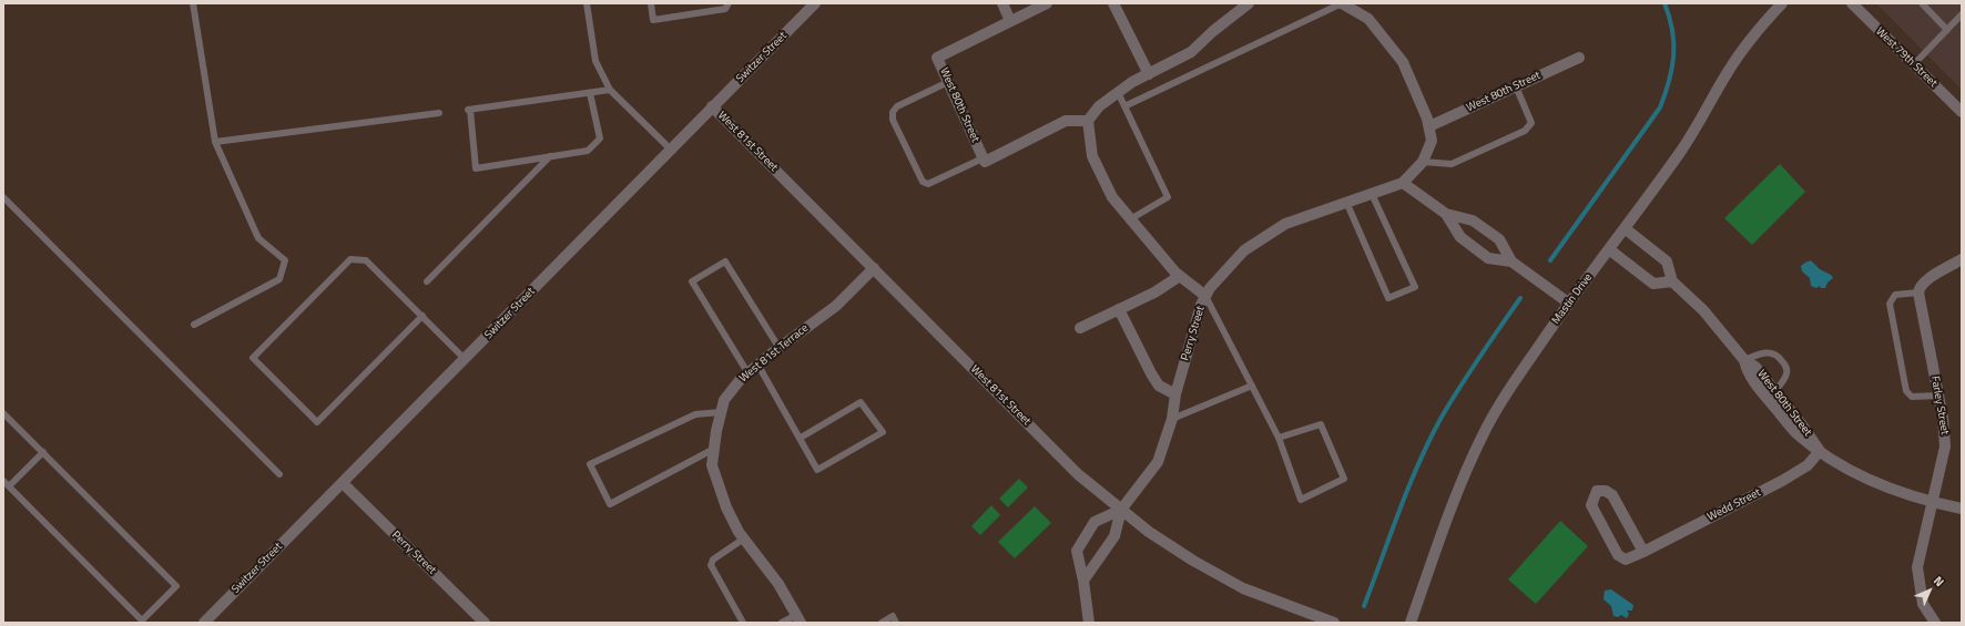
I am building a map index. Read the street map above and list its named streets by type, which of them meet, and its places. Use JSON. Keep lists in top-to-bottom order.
{
  "streets": {
    "street": [
      "Switzer Street",
      "West 79th Street",
      "West 80th Street",
      "West 81st Street",
      "Mastin Drive",
      "Perry Street",
      "West 81st Terrace",
      "Farley Street",
      "Wedd Street"
    ]
  },
  "crossings": [
    ["Switzer Street", "West 81st Street"],
    ["Switzer Street", "Perry Street"],
    ["West 80th Street", "Mastin Drive"],
    ["West 80th Street", "Farley Street"],
    ["West 80th Street", "Wedd Street"],
    ["West 81st Street", "Perry Street"],
    ["West 81st Street", "West 81st Terrace"]
  ],
  "north": "top right"
}
